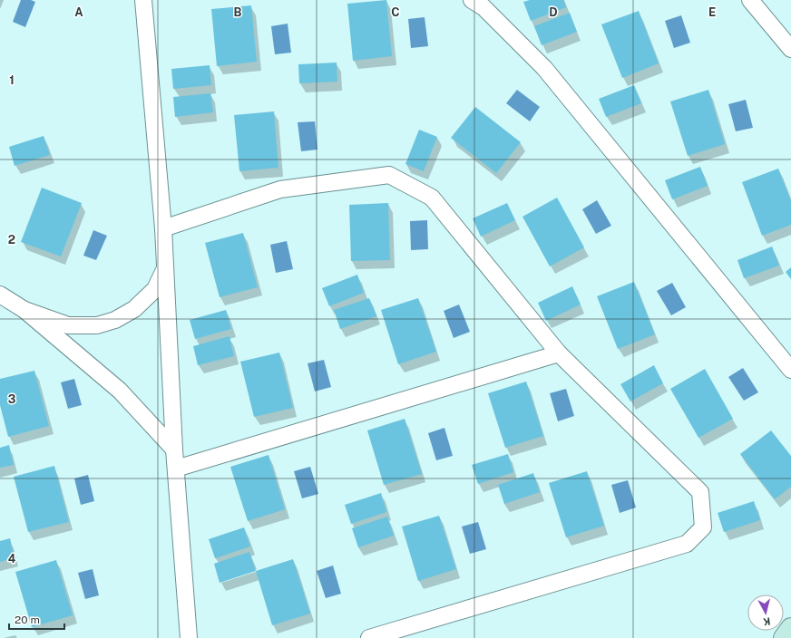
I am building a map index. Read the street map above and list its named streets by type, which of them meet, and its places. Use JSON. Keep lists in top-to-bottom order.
{
  "scale_bar": "20 m",
  "north": "bottom",
  "grid": {
    "columns": [
      "A",
      "B",
      "C",
      "D",
      "E"
    ],
    "rows": [
      "1",
      "2",
      "3",
      "4"
    ]
  }
}
